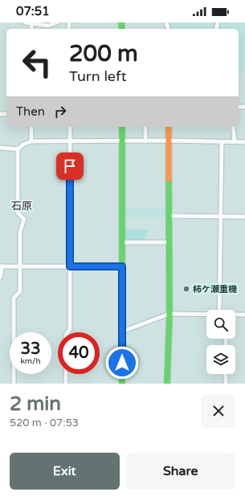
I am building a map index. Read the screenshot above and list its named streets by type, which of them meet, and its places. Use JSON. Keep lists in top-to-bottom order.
{
  "districts": ["石原"],
  "places": ["柿ケ瀬重機"],
  "page": {
    "status": "07:51",
    "turn": ["200 m", "Turn left"],
    "then": "Then",
    "speed": "33 km/h",
    "limit": "40",
    "heading": ["2 min", "520 m · 07:53"],
    "buttons": ["Exit", "Share"]
  }
}
